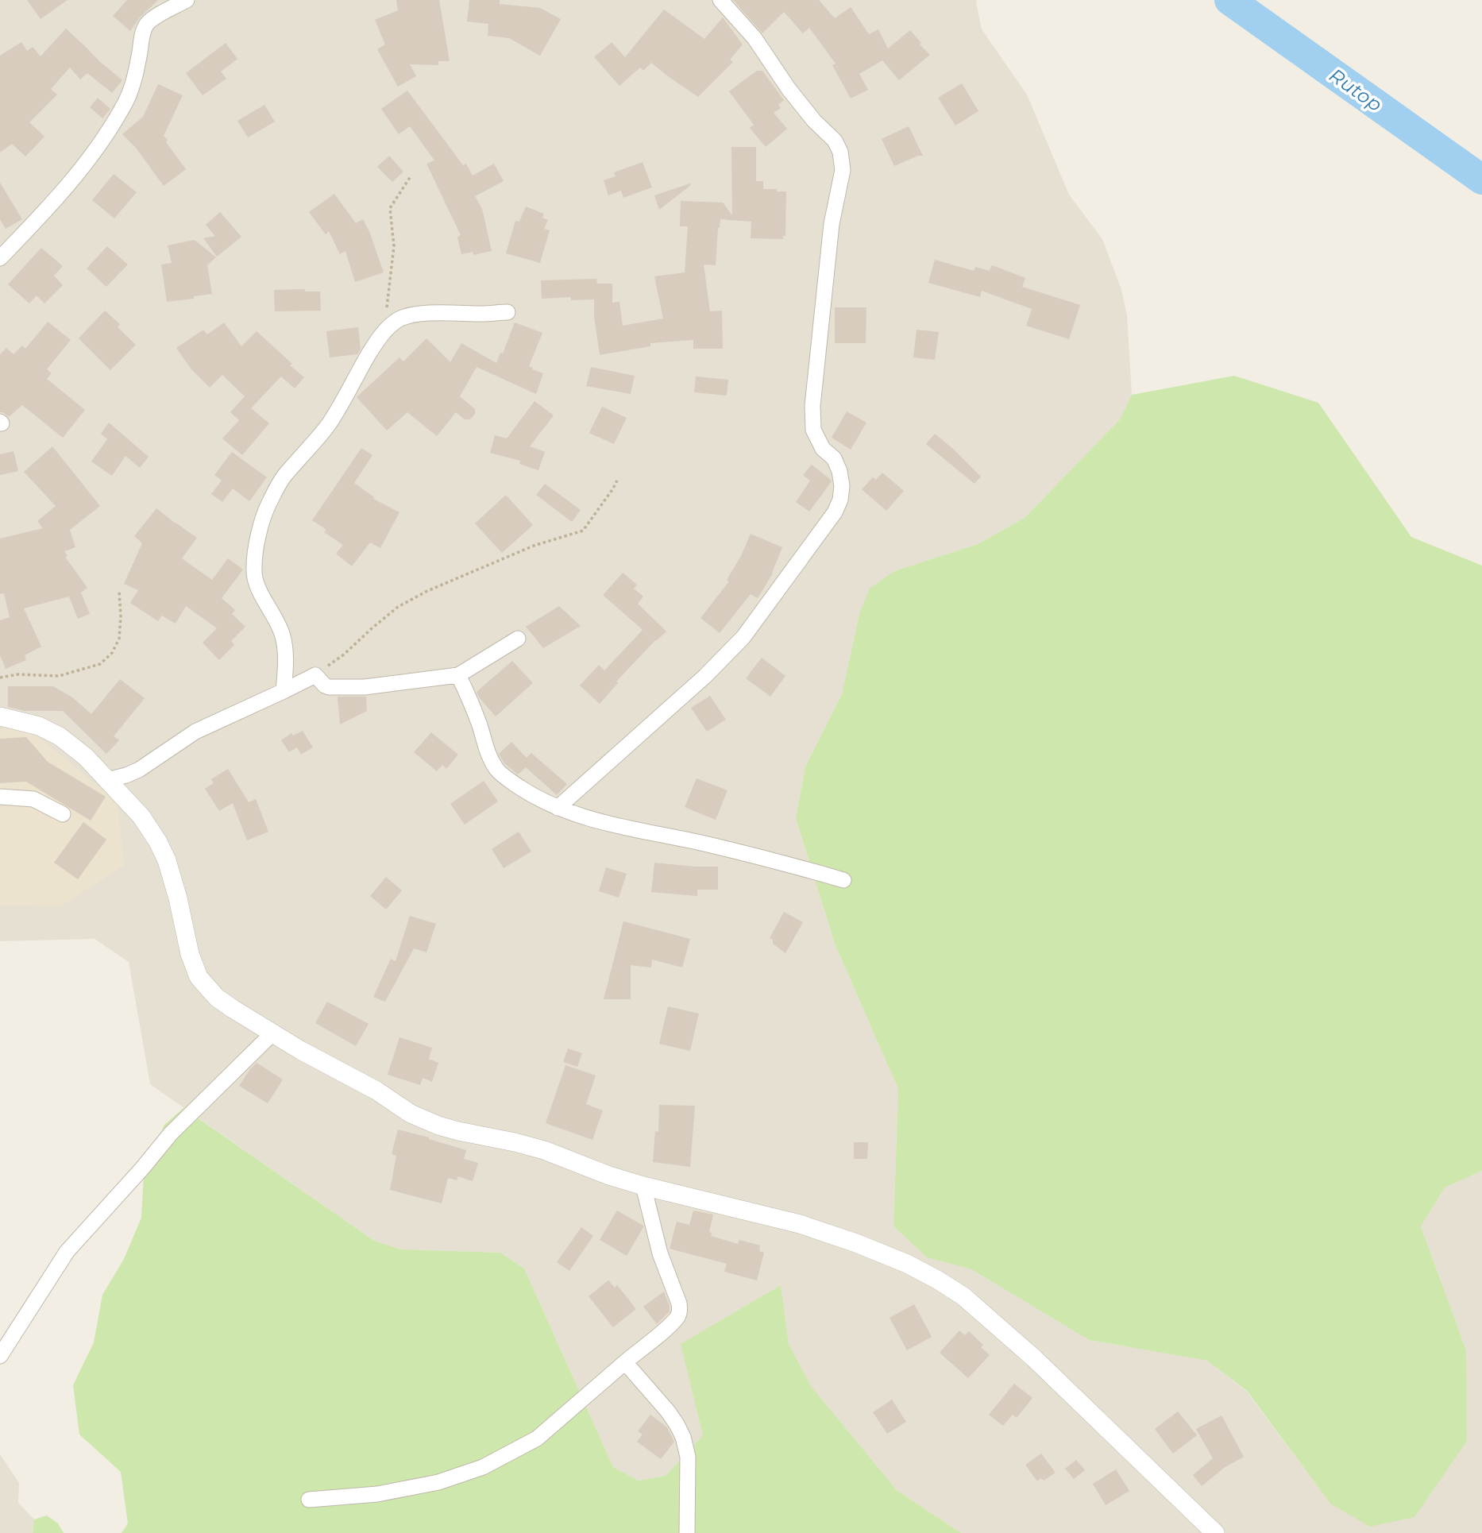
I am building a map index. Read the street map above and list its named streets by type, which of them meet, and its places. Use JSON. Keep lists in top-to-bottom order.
{
  "water": ["Rutop"]
}
